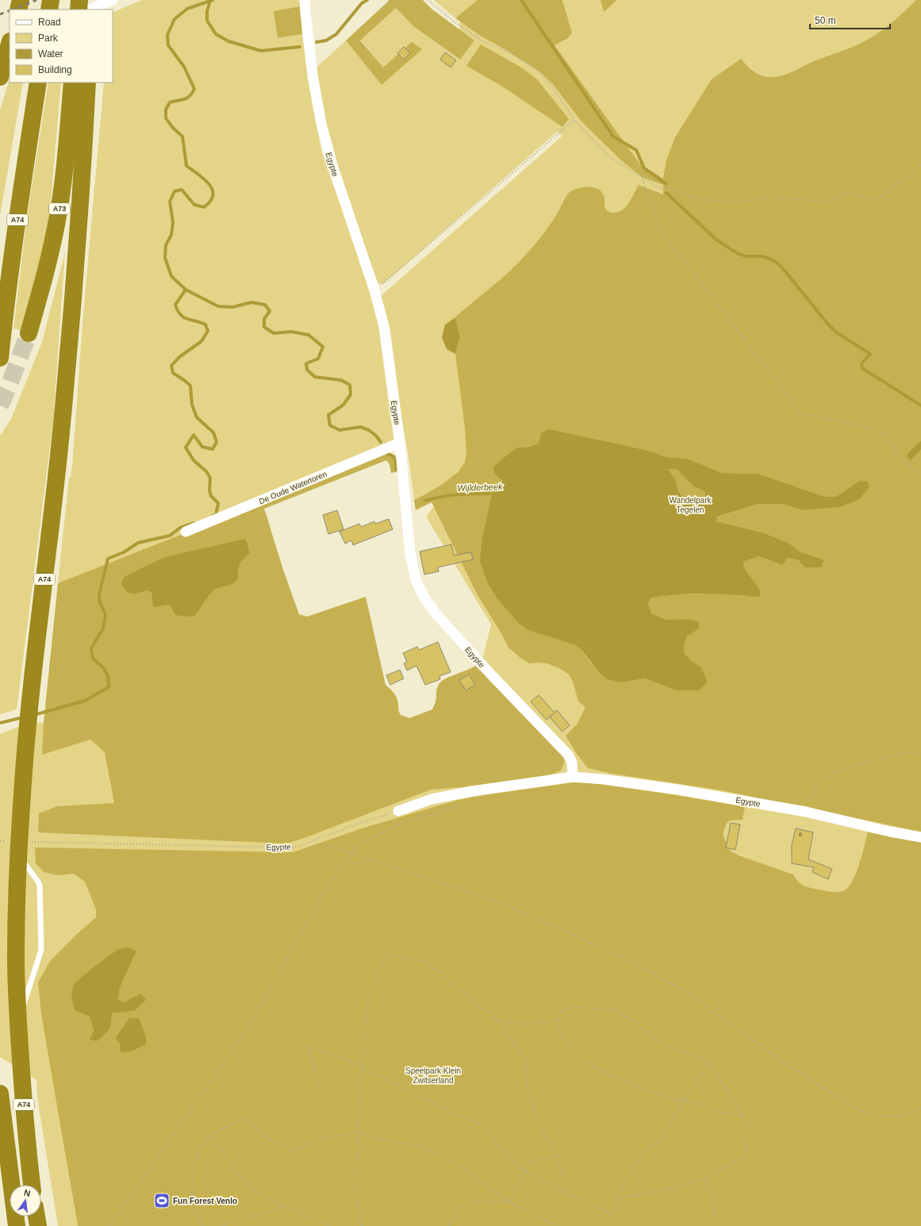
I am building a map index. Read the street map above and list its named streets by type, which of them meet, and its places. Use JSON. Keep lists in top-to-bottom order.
{
  "streets": {
    "highway": ["A73", "A74"],
    "street": ["Egypte", "De Oude Watertoren"]
  },
  "crossings": [
    ["Egypte", "De Oude Watertoren"]
  ],
  "water": ["Wijlderbeek"],
  "parks": ["Wandelpark Tegelen", "Speelpark Klein Zwitserland"],
  "places": {
    "sports": ["Fun Forest Venlo"]
  },
  "house_numbers": ["8"],
  "legend": [
    "Road",
    "Park",
    "Water",
    "Building"
  ],
  "scale_bar": "50 m",
  "north": "top"
}
